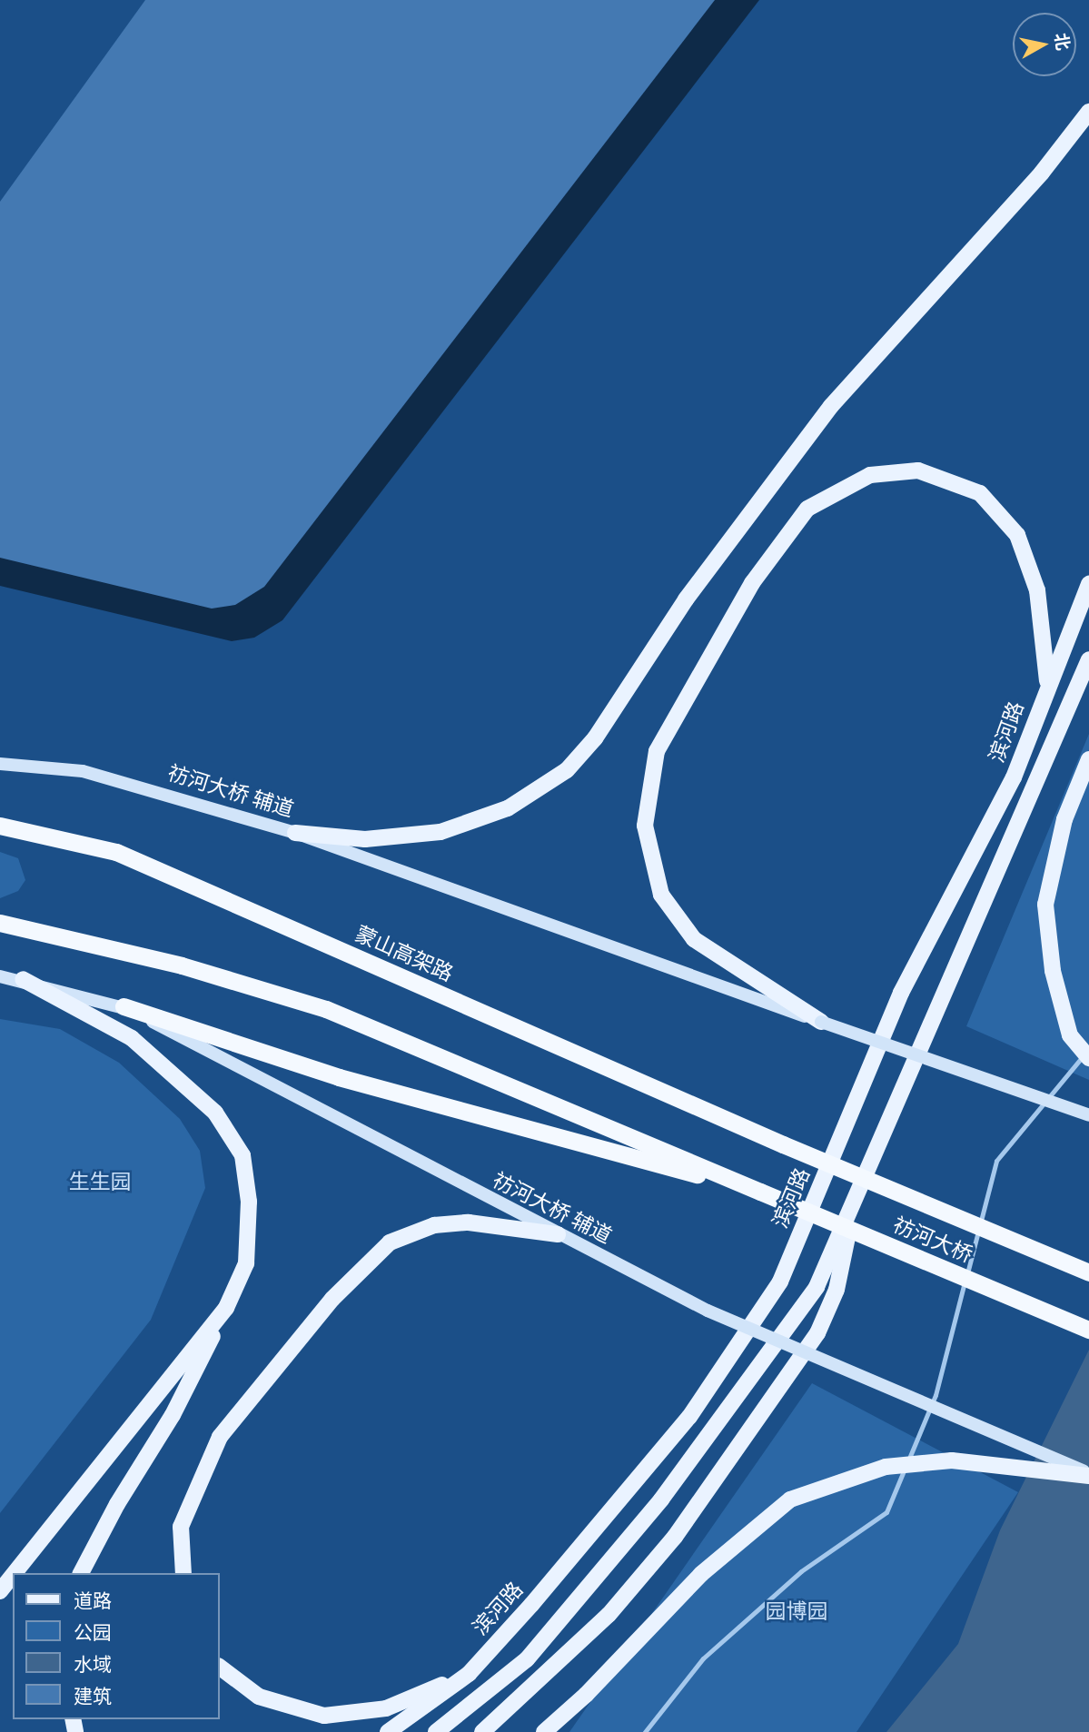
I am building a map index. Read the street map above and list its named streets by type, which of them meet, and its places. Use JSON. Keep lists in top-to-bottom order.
{
  "streets": {
    "highway": ["蒙山高架路", "祊河大桥"],
    "main road": ["滨河路", "祊河大桥 辅道"]
  },
  "crossings": [
    ["蒙山高架路", "祊河大桥"]
  ],
  "parks": ["生生园", "园博园"],
  "legend": [
    "道路",
    "公园",
    "水域",
    "建筑"
  ],
  "north": "right"
}
